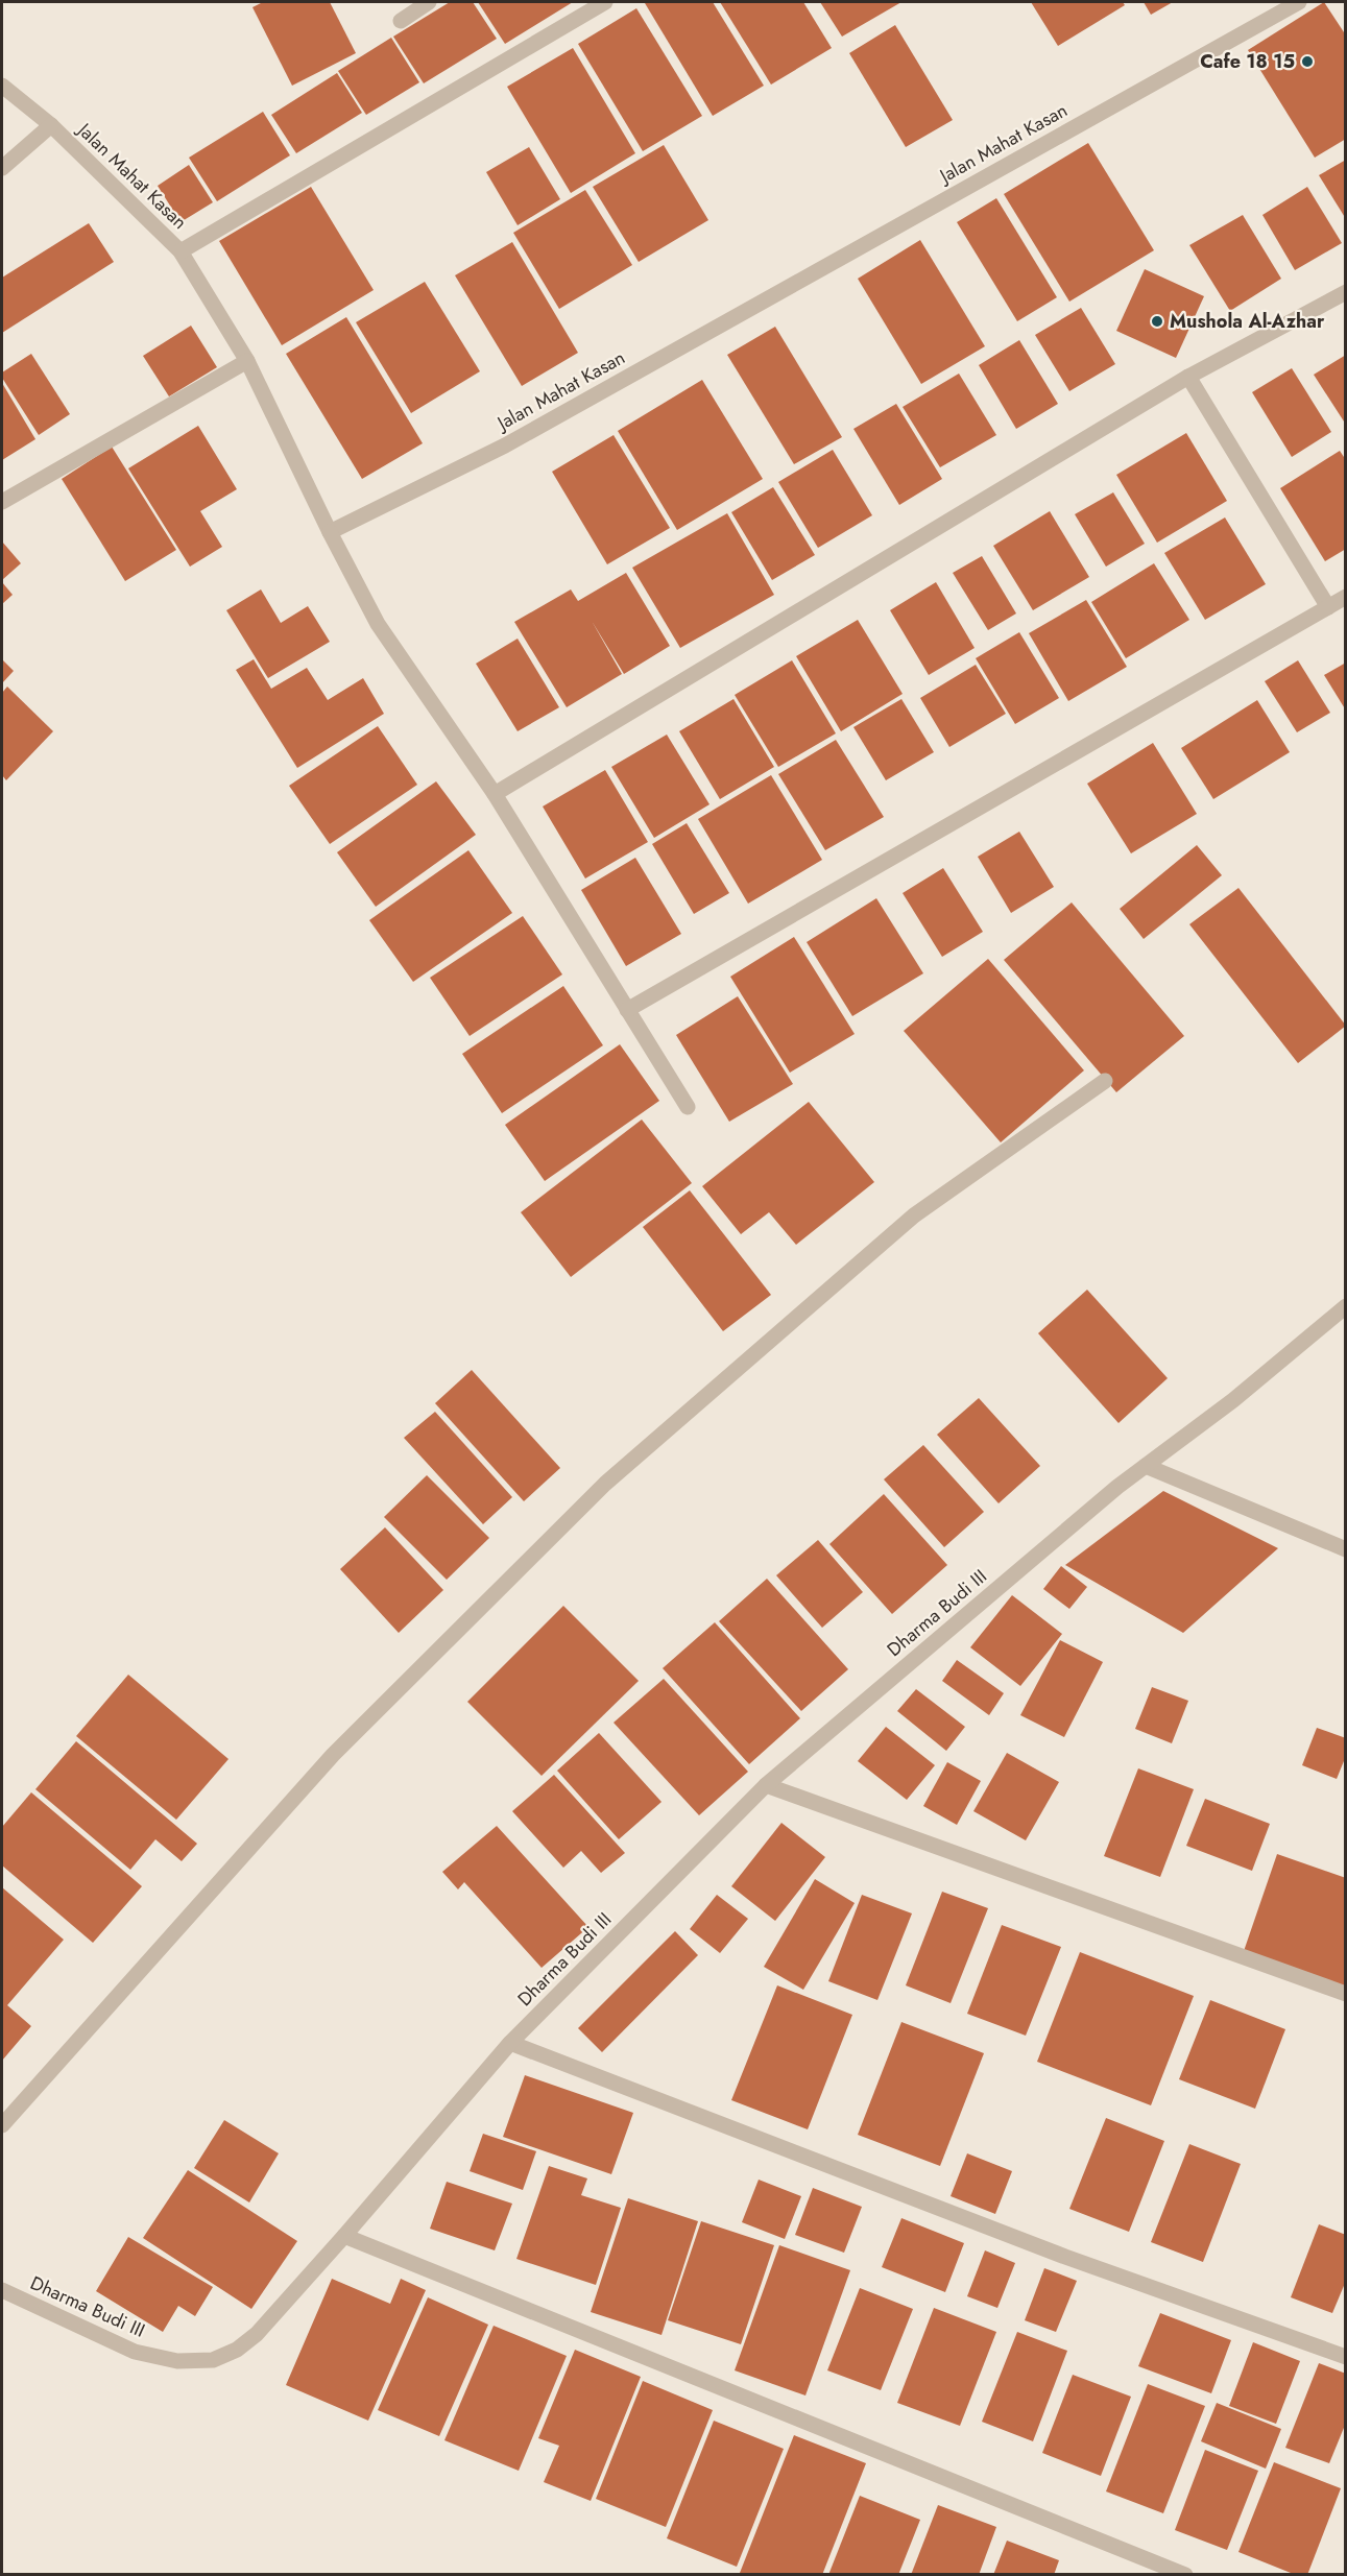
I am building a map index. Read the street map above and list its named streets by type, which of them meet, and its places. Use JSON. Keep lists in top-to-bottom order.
{
  "streets": {
    "street": ["Jalan Mahat Kasan", "Dharma Budi III"]
  },
  "places": ["Cafe 18 15", "Mushola Al-Azhar"]
}
